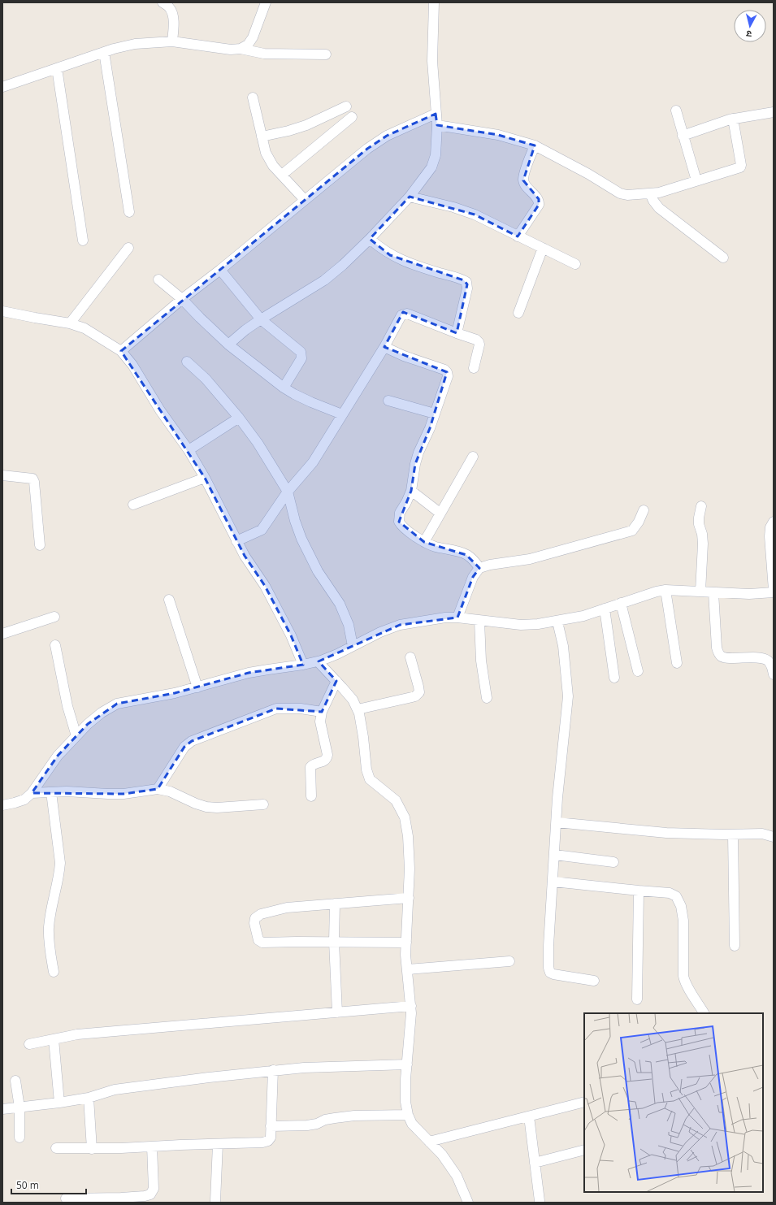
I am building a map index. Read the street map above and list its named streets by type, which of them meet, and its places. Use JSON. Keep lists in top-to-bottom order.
{
  "scale_bar": "50 m",
  "north": "bottom"
}
